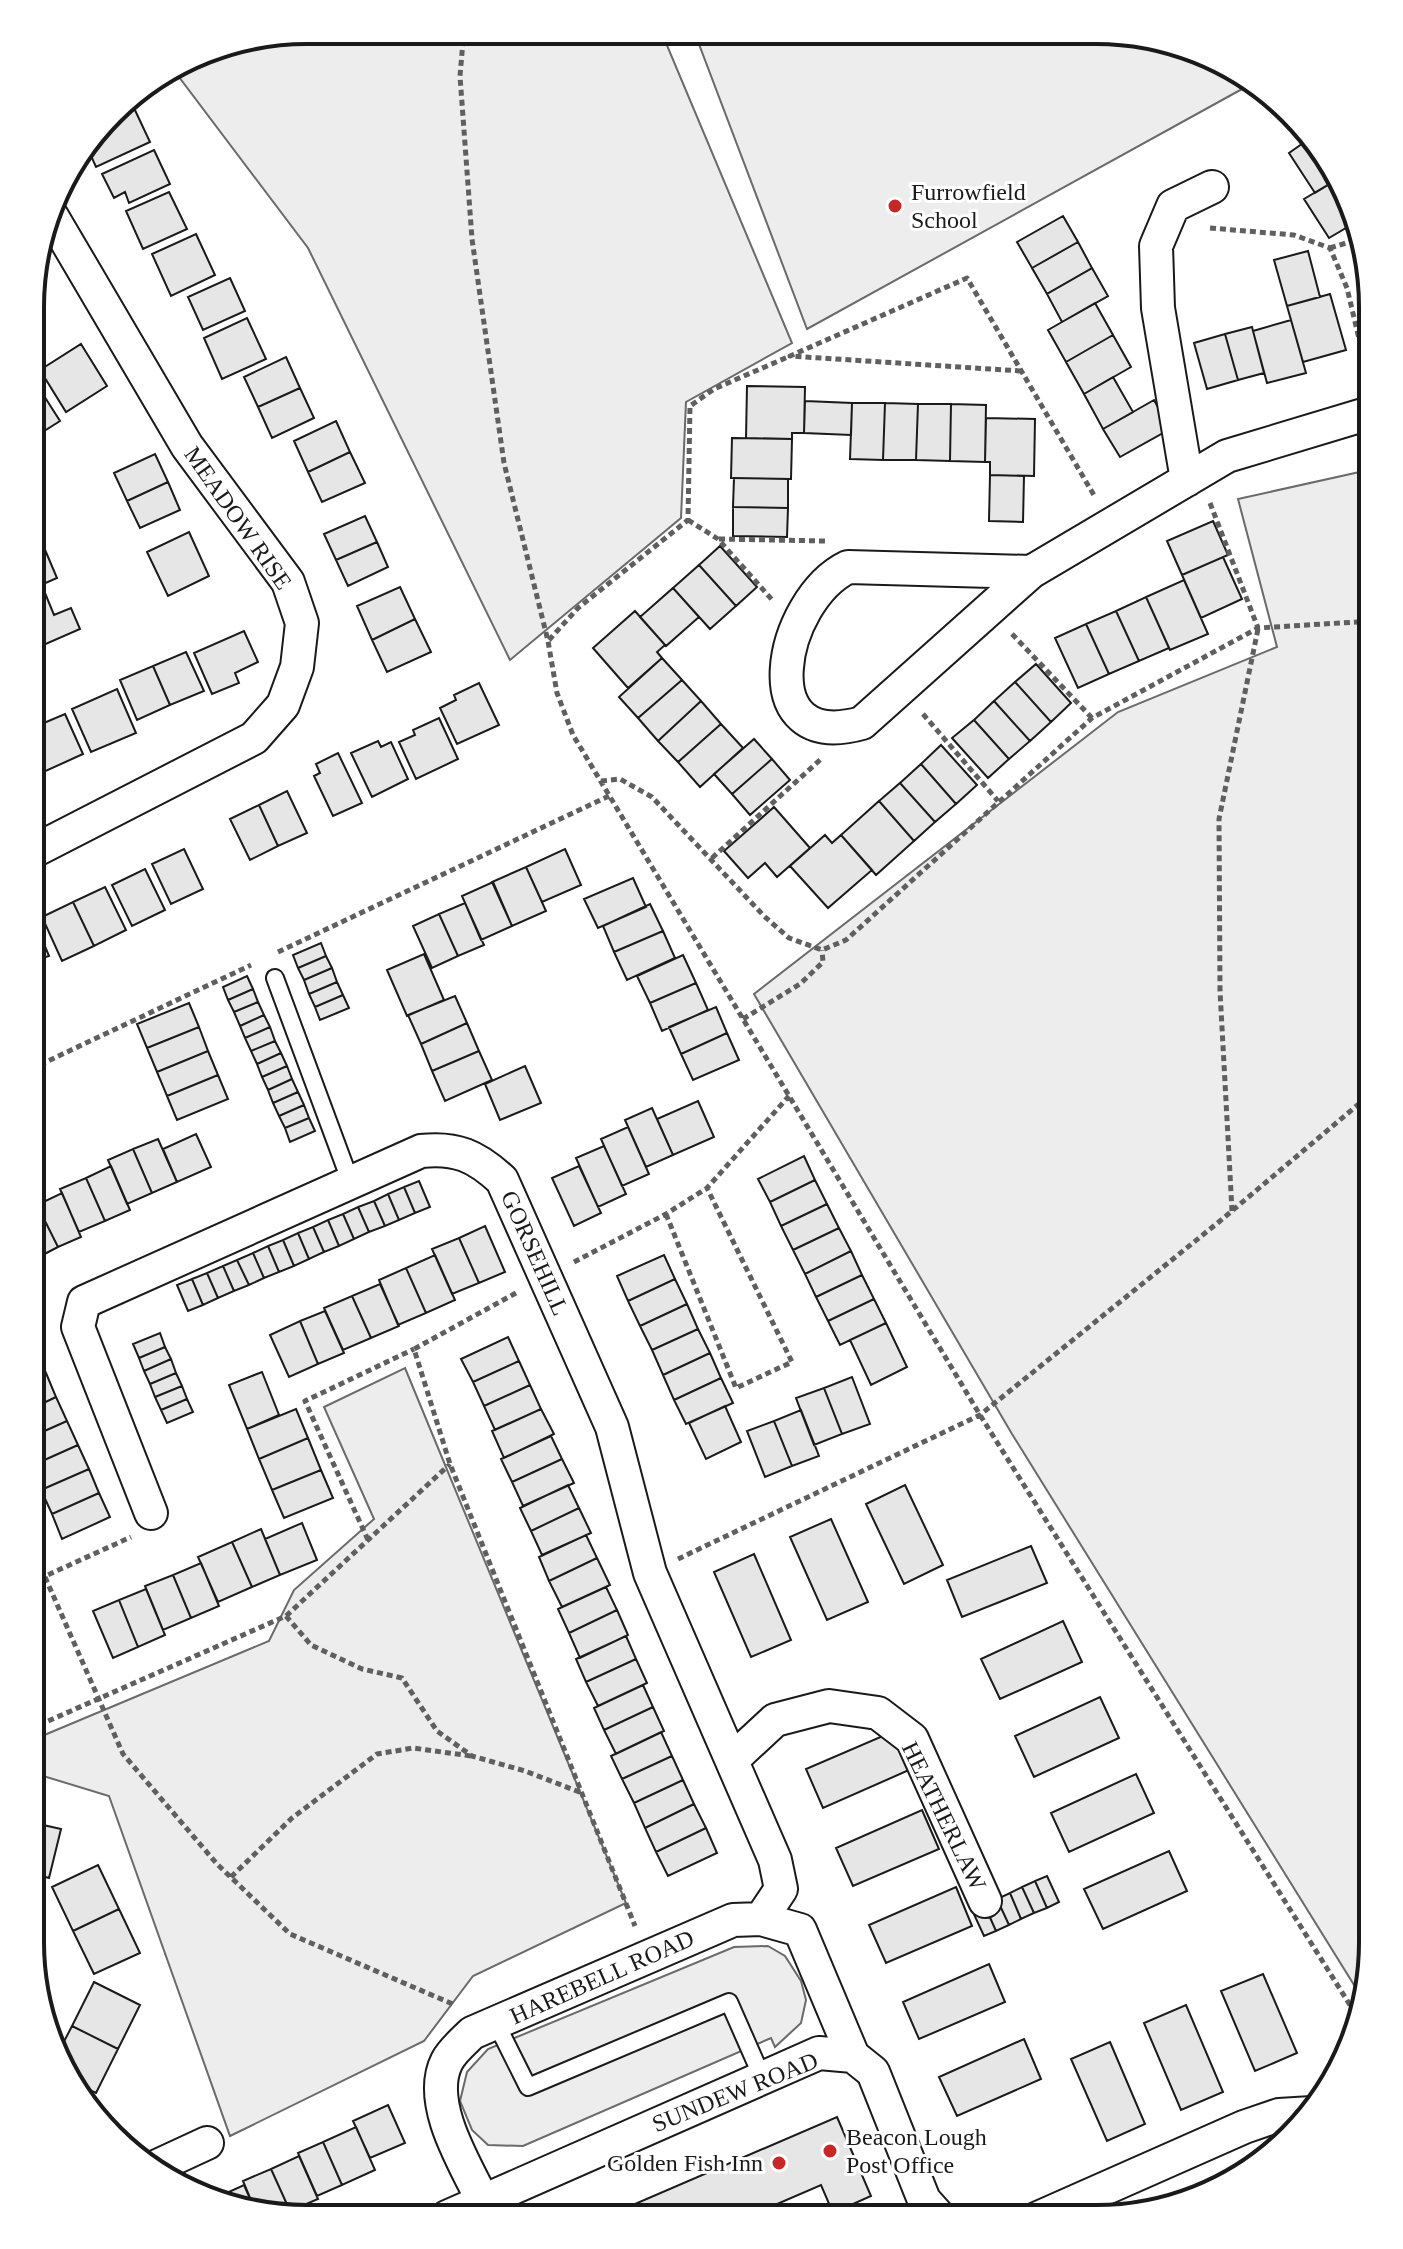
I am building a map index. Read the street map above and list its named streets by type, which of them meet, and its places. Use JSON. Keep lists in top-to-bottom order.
{
  "streets": {
    "street": [
      "MEADOW RISE",
      "GORSEHILL",
      "HEATHERLAW",
      "HAREBELL ROAD",
      "SUNDEW ROAD"
    ]
  },
  "crossings": [
    ["GORSEHILL", "HEATHERLAW"],
    ["GORSEHILL", "HAREBELL ROAD"],
    ["HAREBELL ROAD", "SUNDEW ROAD"]
  ],
  "places": ["Furrowfield School", "Beacon Lough Post Office", "Golden Fish Inn"]
}
